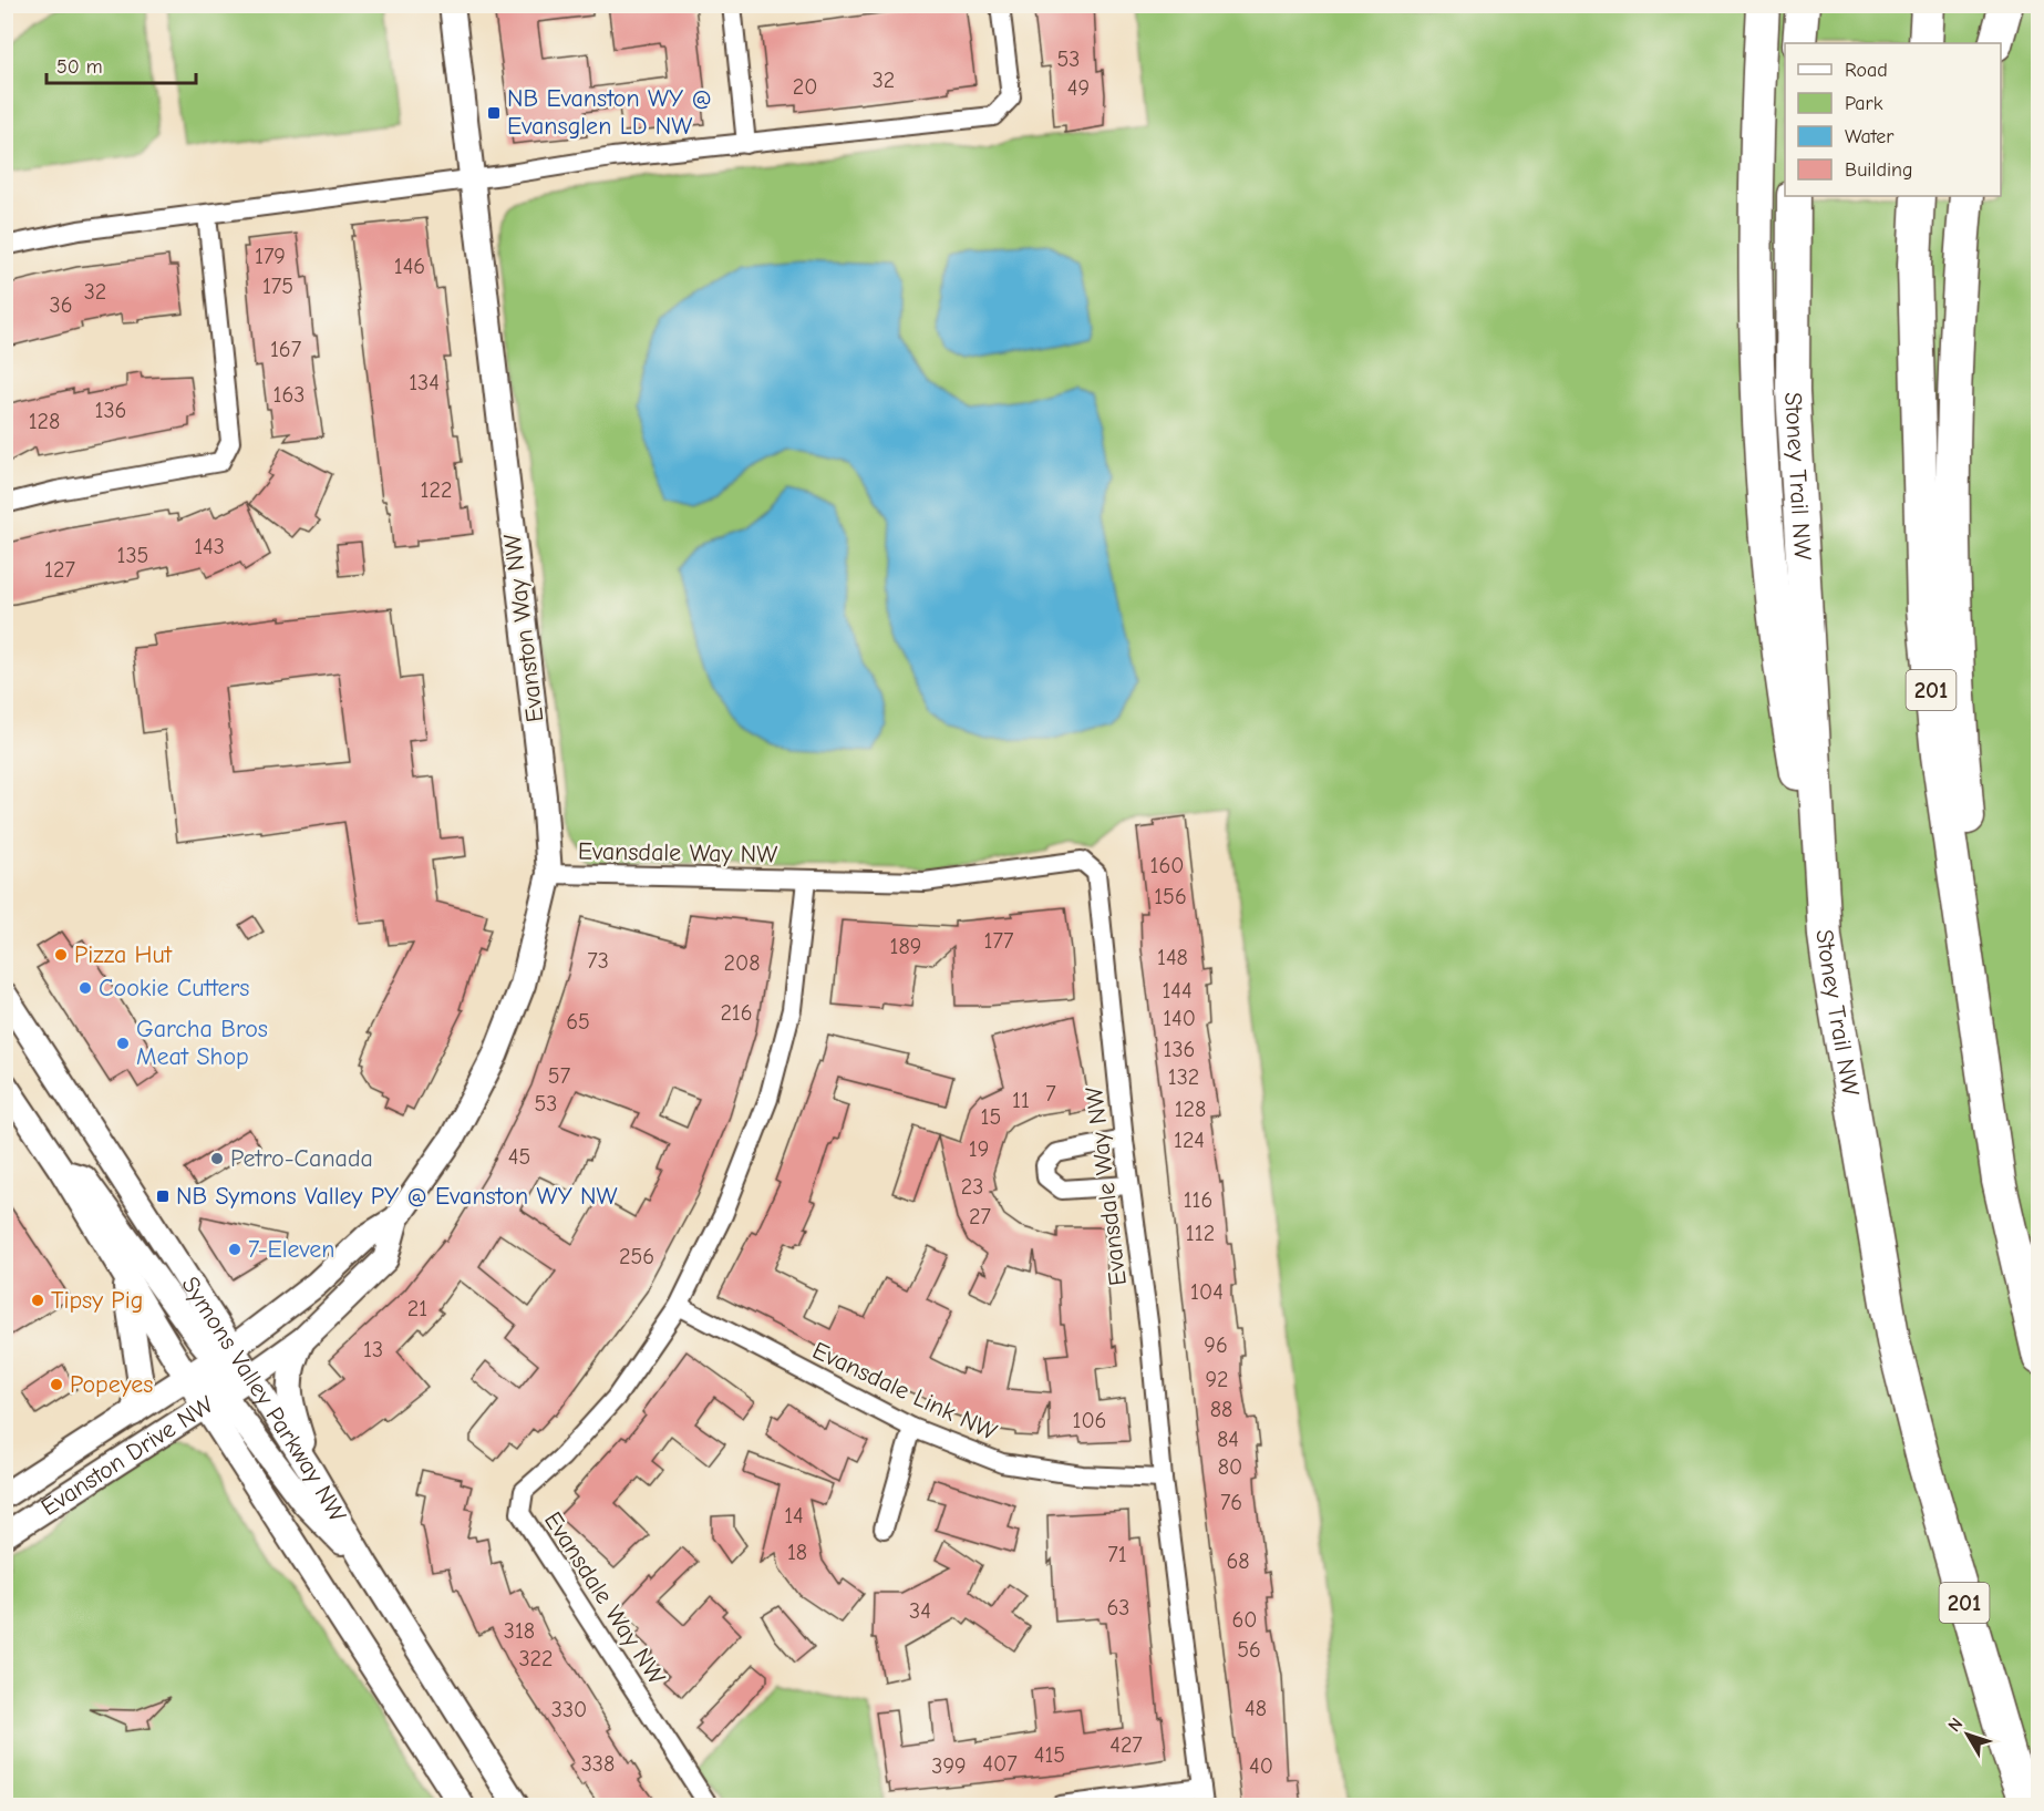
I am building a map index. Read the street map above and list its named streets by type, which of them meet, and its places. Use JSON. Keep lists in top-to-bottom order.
{
  "streets": {
    "highway": ["Stoney Trail NW", "201"],
    "main road": ["Evanston Way NW", "Symons Valley Parkway NW", "Evanston Drive NW"],
    "street": ["Evansdale Way NW", "Evansdale Link NW"]
  },
  "crossings": [
    ["Evanston Way NW", "Evansdale Way NW"],
    ["Evanston Way NW", "Symons Valley Parkway NW"],
    ["Evanston Way NW", "Evanston Drive NW"],
    ["Evansdale Way NW", "Evansdale Link NW"],
    ["Symons Valley Parkway NW", "Evanston Drive NW"]
  ],
  "places": {
    "transit": ["NB Evanston WY @ Evansglen LD NW", "NB Symons Valley PY @ Evanston WY NW"],
    "other": [
      "Pizza Hut",
      "Cookie Cutters",
      "Garcha Bros Meat Shop",
      "Petro-Canada",
      "7-Eleven",
      "Tipsy Pig",
      "Popeyes"
    ]
  },
  "house_numbers": [
    "53",
    "32",
    "20",
    "49",
    "179",
    "146",
    "175",
    "32",
    "36",
    "167",
    "134",
    "163",
    "136",
    "128",
    "122",
    "143",
    "135",
    "127",
    "160",
    "156",
    "177",
    "189",
    "148",
    "73",
    "208",
    "144",
    "216",
    "140",
    "65",
    "136",
    "57",
    "132",
    "7",
    "11",
    "53",
    "128",
    "15",
    "124",
    "19",
    "45",
    "23",
    "116",
    "27",
    "112",
    "256",
    "104",
    "21",
    "96",
    "13",
    "92",
    "88",
    "106",
    "84",
    "80",
    "76",
    "14",
    "18",
    "71",
    "68",
    "63",
    "34",
    "60",
    "318",
    "56",
    "322",
    "48",
    "330",
    "427",
    "415",
    "338",
    "407",
    "399",
    "40"
  ],
  "legend": [
    "Road",
    "Park",
    "Water",
    "Building"
  ],
  "scale_bar": "50 m",
  "north": "top left"
}
